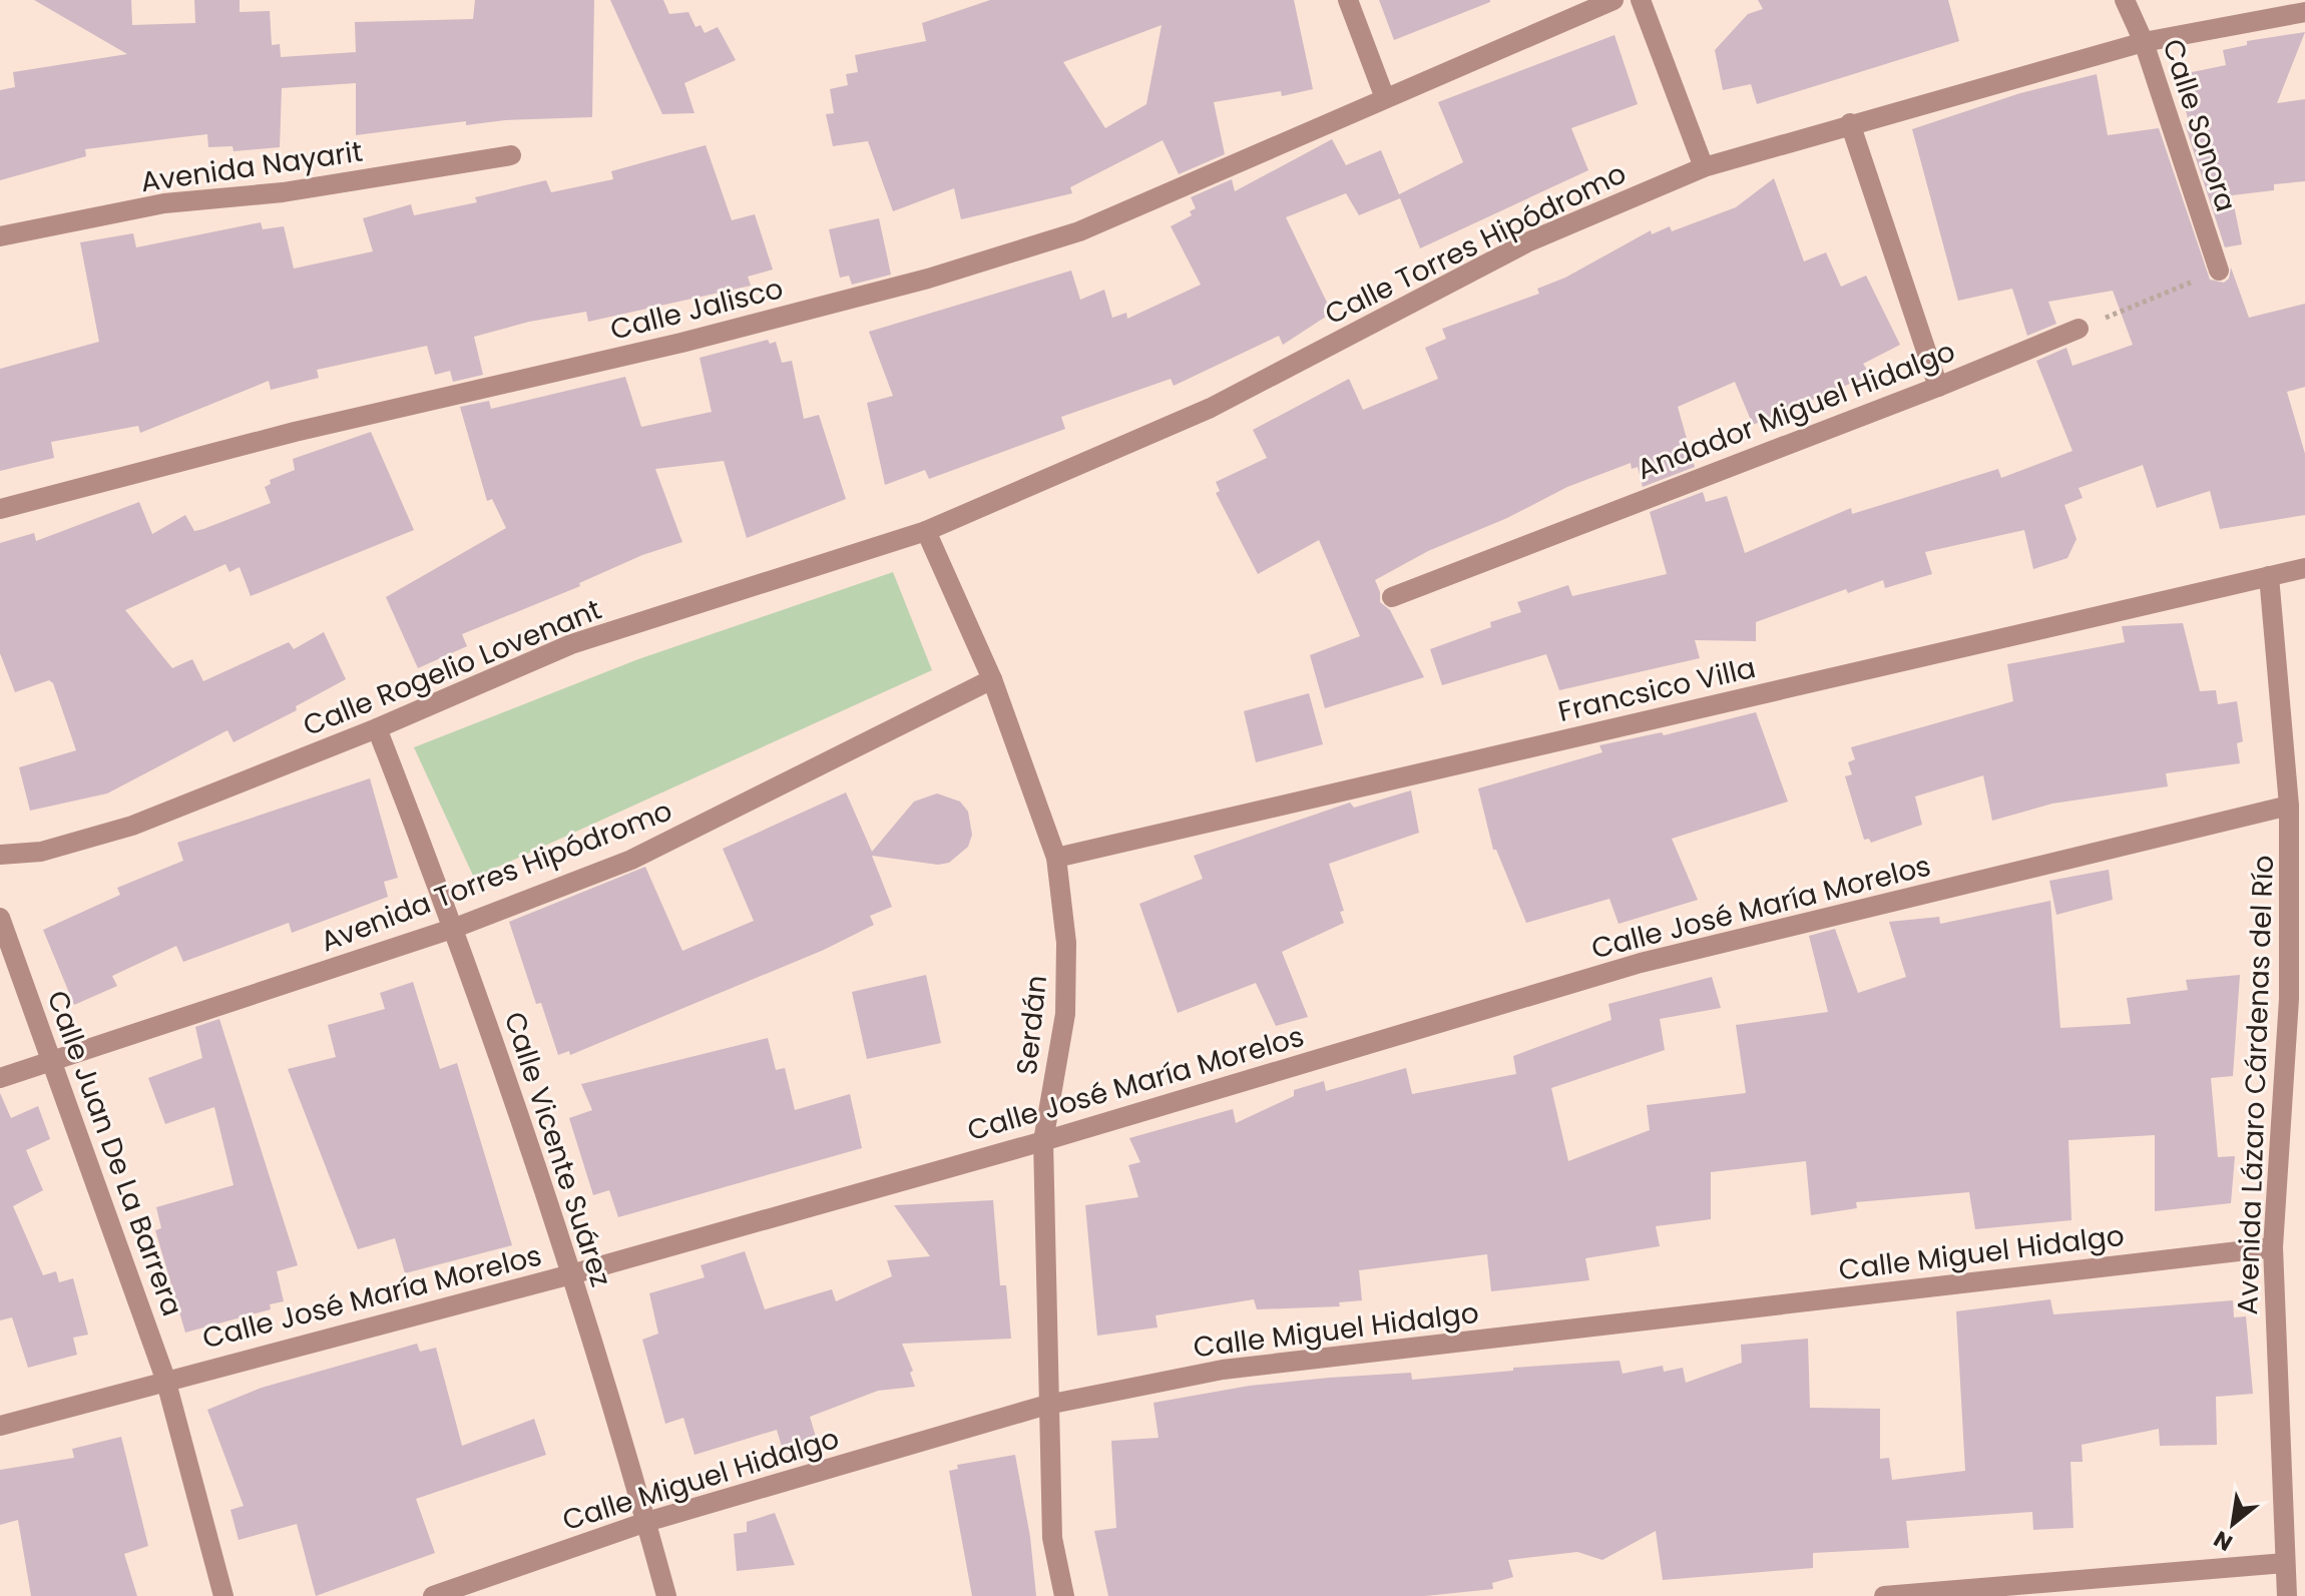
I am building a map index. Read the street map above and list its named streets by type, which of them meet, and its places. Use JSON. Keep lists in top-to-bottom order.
{
  "streets": {
    "street": [
      "Calle Sonora",
      "Avenida Nayarit",
      "Calle Torres Hipódromo",
      "Calle Jalisco",
      "Andador Miguel Hidalgo",
      "Calle Rogelio Lovenant",
      "Francsico Villa",
      "Avenida Torres Hipódromo",
      "Calle José María Morelos",
      "Serdán",
      "Avenida Lázaro Cárdenas del Río",
      "Calle Vicente Suárez",
      "Calle Juan De La Barrera",
      "Calle Miguel Hidalgo"
    ]
  },
  "crossings": [
    ["Calle Sonora", "Calle Torres Hipódromo"],
    ["Calle Torres Hipódromo", "Calle Rogelio Lovenant"],
    ["Calle Torres Hipódromo", "Serdán"],
    ["Calle Rogelio Lovenant", "Serdán"],
    ["Calle Rogelio Lovenant", "Calle Vicente Suárez"],
    ["Francsico Villa", "Serdán"],
    ["Francsico Villa", "Avenida Lázaro Cárdenas del Río"],
    ["Avenida Torres Hipódromo", "Serdán"],
    ["Avenida Torres Hipódromo", "Calle Vicente Suárez"],
    ["Avenida Torres Hipódromo", "Calle Juan De La Barrera"],
    ["Calle José María Morelos", "Serdán"],
    ["Calle José María Morelos", "Avenida Lázaro Cárdenas del Río"],
    ["Calle José María Morelos", "Calle Vicente Suárez"],
    ["Calle José María Morelos", "Calle Juan De La Barrera"],
    ["Serdán", "Calle Miguel Hidalgo"],
    ["Avenida Lázaro Cárdenas del Río", "Calle Miguel Hidalgo"],
    ["Calle Vicente Suárez", "Calle Miguel Hidalgo"]
  ],
  "north": "bottom left"
}
